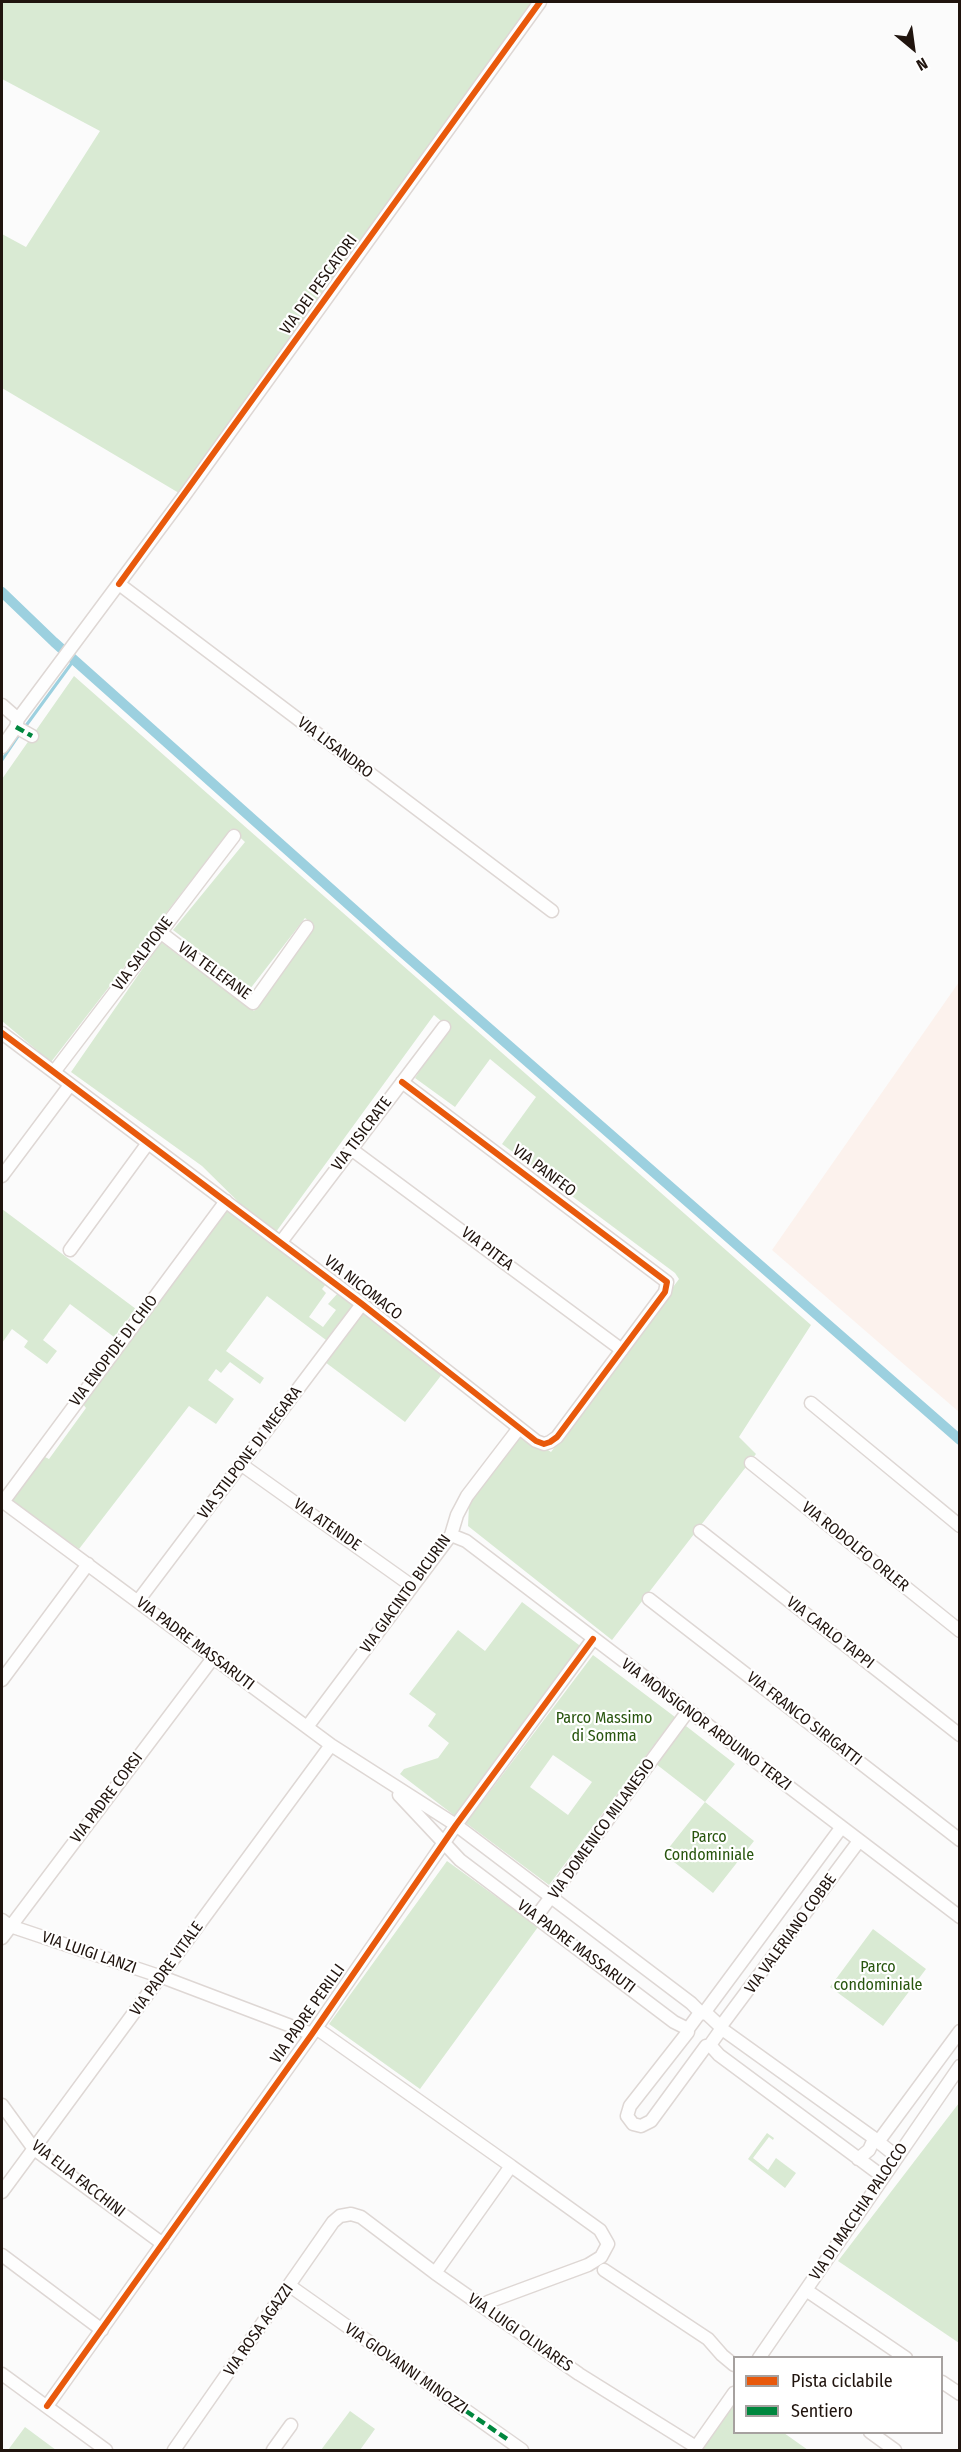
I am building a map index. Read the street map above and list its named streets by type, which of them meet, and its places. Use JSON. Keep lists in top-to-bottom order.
{
  "streets": {
    "street": [
      "VIA DEI PESCATORI",
      "VIA LISANDRO",
      "VIA SALPIONE",
      "VIA TELEFANE",
      "VIA TISICRATE",
      "VIA PANFEO",
      "VIA PITEA",
      "VIA NICOMACO",
      "VIA ENOPIDE DI CHIO",
      "VIA STILPONE DI MEGARA",
      "VIA ATENIDE",
      "VIA RODOLFO ORLER",
      "VIA GIACINTO BICURIN",
      "VIA CARLO TAPPI",
      "VIA PADRE MASSARUTI",
      "VIA FRANCO SIRIGATTI",
      "VIA MONSIGNOR ARDUINO TERZI",
      "VIA PADRE CORSI",
      "VIA DOMENICO MILANESIO",
      "VIA VALERIANO COBBE",
      "VIA LUIGI LANZI",
      "VIA PADRE VITALE",
      "VIA PADRE PERILLI",
      "VIA ELIA FACCHINI",
      "VIA DI MACCHIA PALOCCO",
      "VIA ROSA AGAZZI",
      "VIA LUIGI OLIVARES",
      "VIA GIOVANNI MINOZZI"
    ]
  },
  "crossings": [
    ["VIA DEI PESCATORI", "VIA LISANDRO"],
    ["VIA SALPIONE", "VIA TELEFANE"],
    ["VIA SALPIONE", "VIA NICOMACO"],
    ["VIA TISICRATE", "VIA PANFEO"],
    ["VIA TISICRATE", "VIA PITEA"],
    ["VIA TISICRATE", "VIA NICOMACO"],
    ["VIA PANFEO", "VIA NICOMACO"],
    ["VIA PITEA", "VIA NICOMACO"],
    ["VIA NICOMACO", "VIA ENOPIDE DI CHIO"],
    ["VIA NICOMACO", "VIA STILPONE DI MEGARA"],
    ["VIA NICOMACO", "VIA GIACINTO BICURIN"],
    ["VIA ENOPIDE DI CHIO", "VIA PADRE MASSARUTI"],
    ["VIA STILPONE DI MEGARA", "VIA ATENIDE"],
    ["VIA STILPONE DI MEGARA", "VIA PADRE MASSARUTI"],
    ["VIA ATENIDE", "VIA GIACINTO BICURIN"],
    ["VIA GIACINTO BICURIN", "VIA PADRE MASSARUTI"],
    ["VIA GIACINTO BICURIN", "VIA MONSIGNOR ARDUINO TERZI"],
    ["VIA PADRE MASSARUTI", "VIA PADRE CORSI"],
    ["VIA PADRE MASSARUTI", "VIA DOMENICO MILANESIO"],
    ["VIA PADRE MASSARUTI", "VIA VALERIANO COBBE"],
    ["VIA PADRE MASSARUTI", "VIA PADRE VITALE"],
    ["VIA PADRE MASSARUTI", "VIA PADRE PERILLI"],
    ["VIA PADRE MASSARUTI", "VIA DI MACCHIA PALOCCO"],
    ["VIA MONSIGNOR ARDUINO TERZI", "VIA DOMENICO MILANESIO"],
    ["VIA MONSIGNOR ARDUINO TERZI", "VIA VALERIANO COBBE"],
    ["VIA MONSIGNOR ARDUINO TERZI", "VIA PADRE PERILLI"],
    ["VIA PADRE CORSI", "VIA LUIGI LANZI"],
    ["VIA LUIGI LANZI", "VIA PADRE VITALE"],
    ["VIA LUIGI LANZI", "VIA PADRE PERILLI"],
    ["VIA PADRE VITALE", "VIA ELIA FACCHINI"],
    ["VIA PADRE PERILLI", "VIA ELIA FACCHINI"],
    ["VIA ROSA AGAZZI", "VIA LUIGI OLIVARES"],
    ["VIA ROSA AGAZZI", "VIA GIOVANNI MINOZZI"]
  ],
  "parks": ["Parco Massimo di Somma", "Parco Condominiale", "Parco condominiale"],
  "legend": ["Pista ciclabile", "Sentiero"],
  "north": "bottom right"
}
